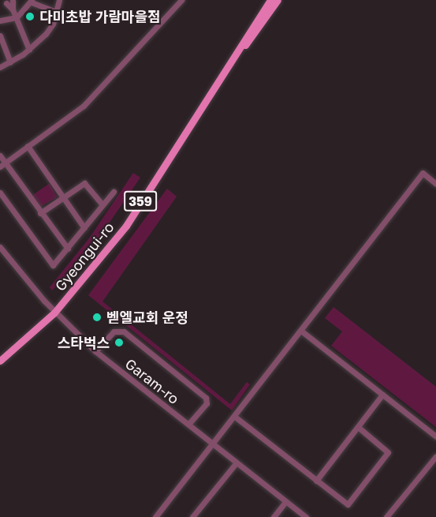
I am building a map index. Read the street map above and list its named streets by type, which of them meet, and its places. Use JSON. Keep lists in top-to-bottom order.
{
  "streets": {
    "main road": ["359", "Gyeongui-ro"],
    "street": ["Garam-ro"]
  },
  "crossings": [
    ["Gyeongui-ro", "Garam-ro"]
  ],
  "places": ["다미초밥 가람마을점", "벧엘교회 운정", "스타벅스"]
}
